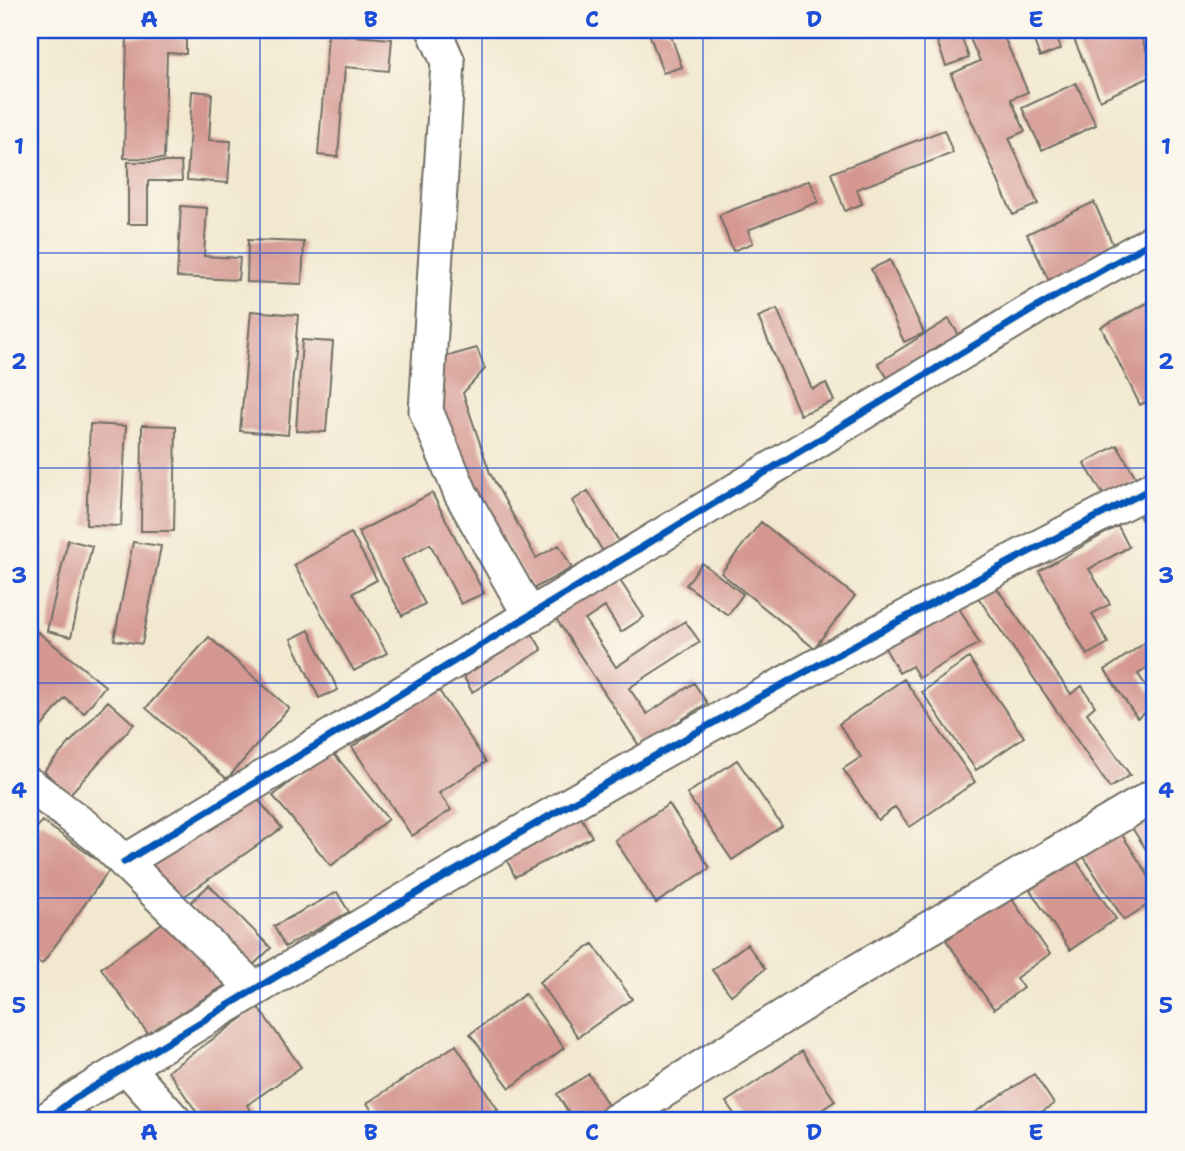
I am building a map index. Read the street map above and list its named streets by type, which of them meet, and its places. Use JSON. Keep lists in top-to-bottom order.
{
  "grid": {
    "columns": [
      "A",
      "B",
      "C",
      "D",
      "E"
    ],
    "rows": [
      "1",
      "2",
      "3",
      "4",
      "5"
    ]
  }
}
